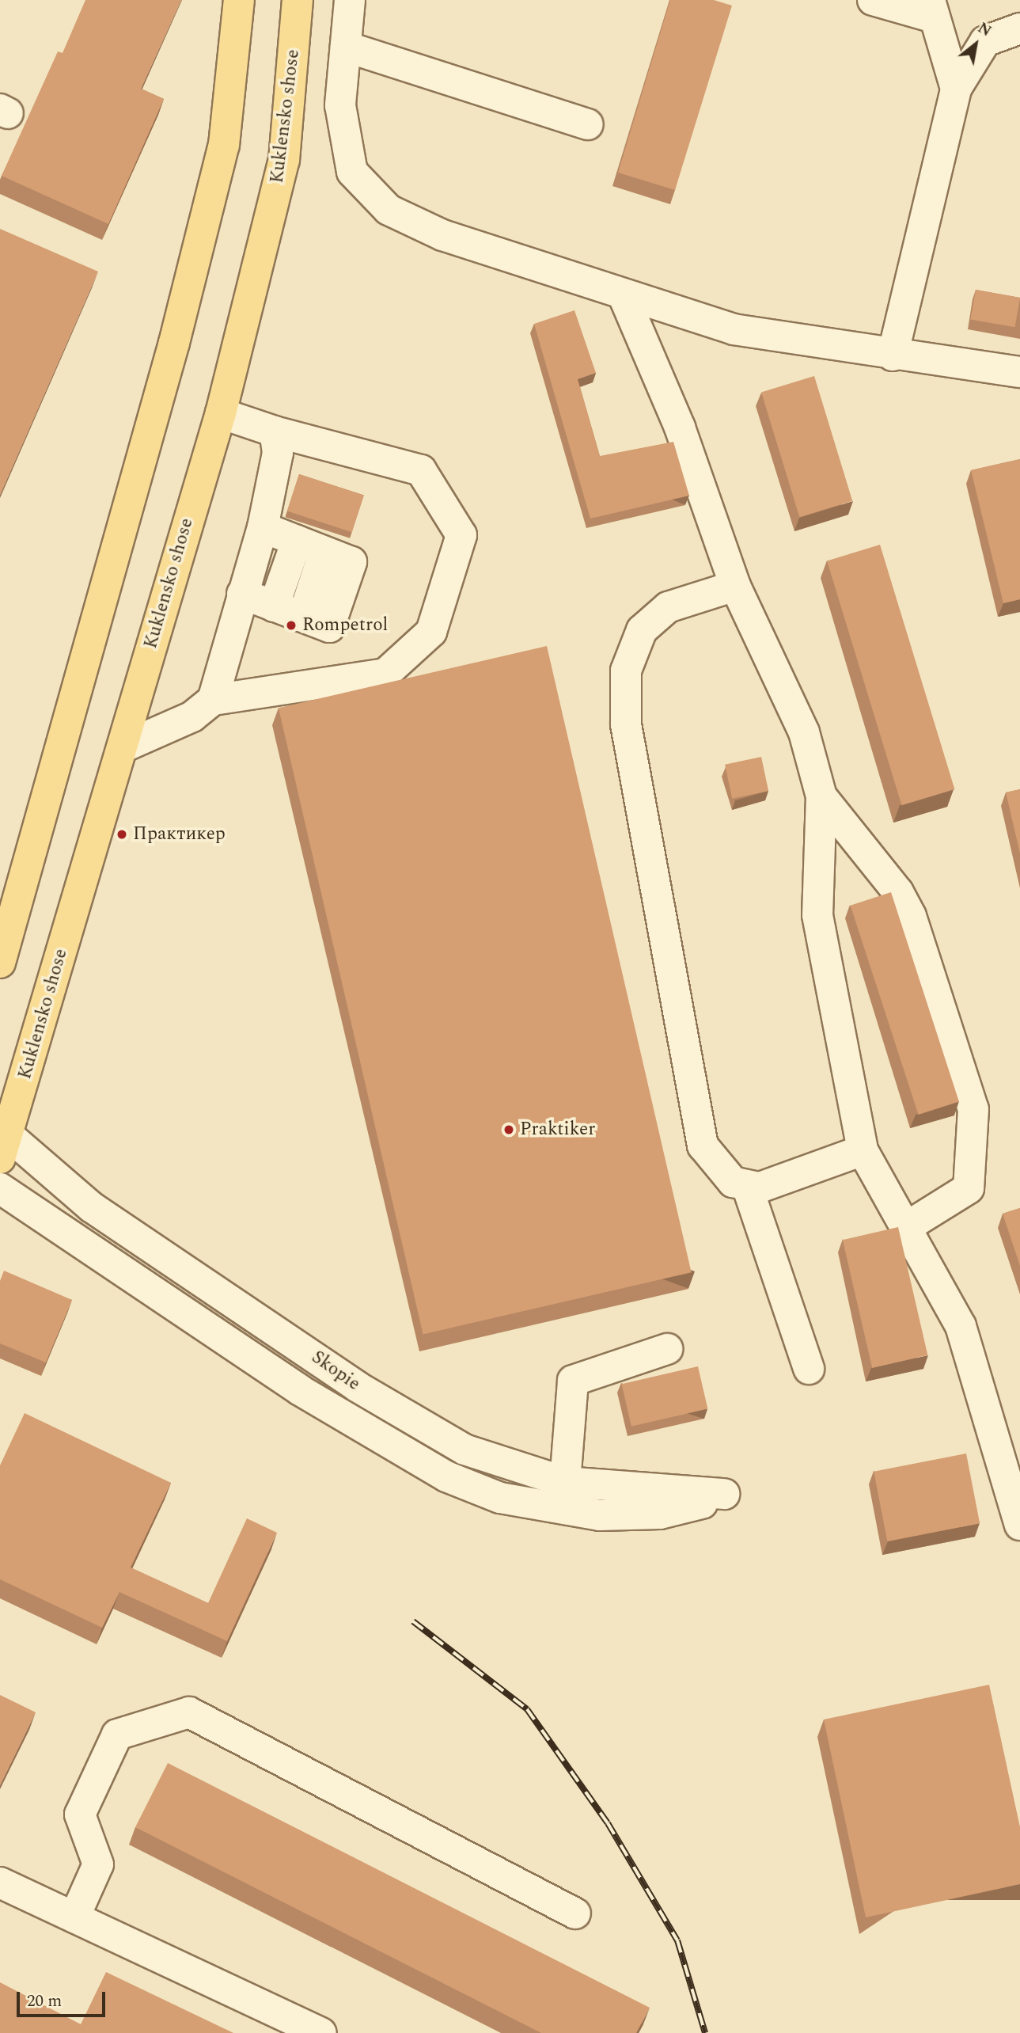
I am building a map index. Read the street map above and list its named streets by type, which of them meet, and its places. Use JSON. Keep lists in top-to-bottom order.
{
  "streets": {
    "main road": ["Kuklensko shose"],
    "street": ["Skopie"]
  },
  "crossings": [
    ["Kuklensko shose", "Skopie"]
  ],
  "places": ["Rompetrol", "Практикер", "Praktiker"],
  "scale_bar": "20 m",
  "north": "top right"
}
